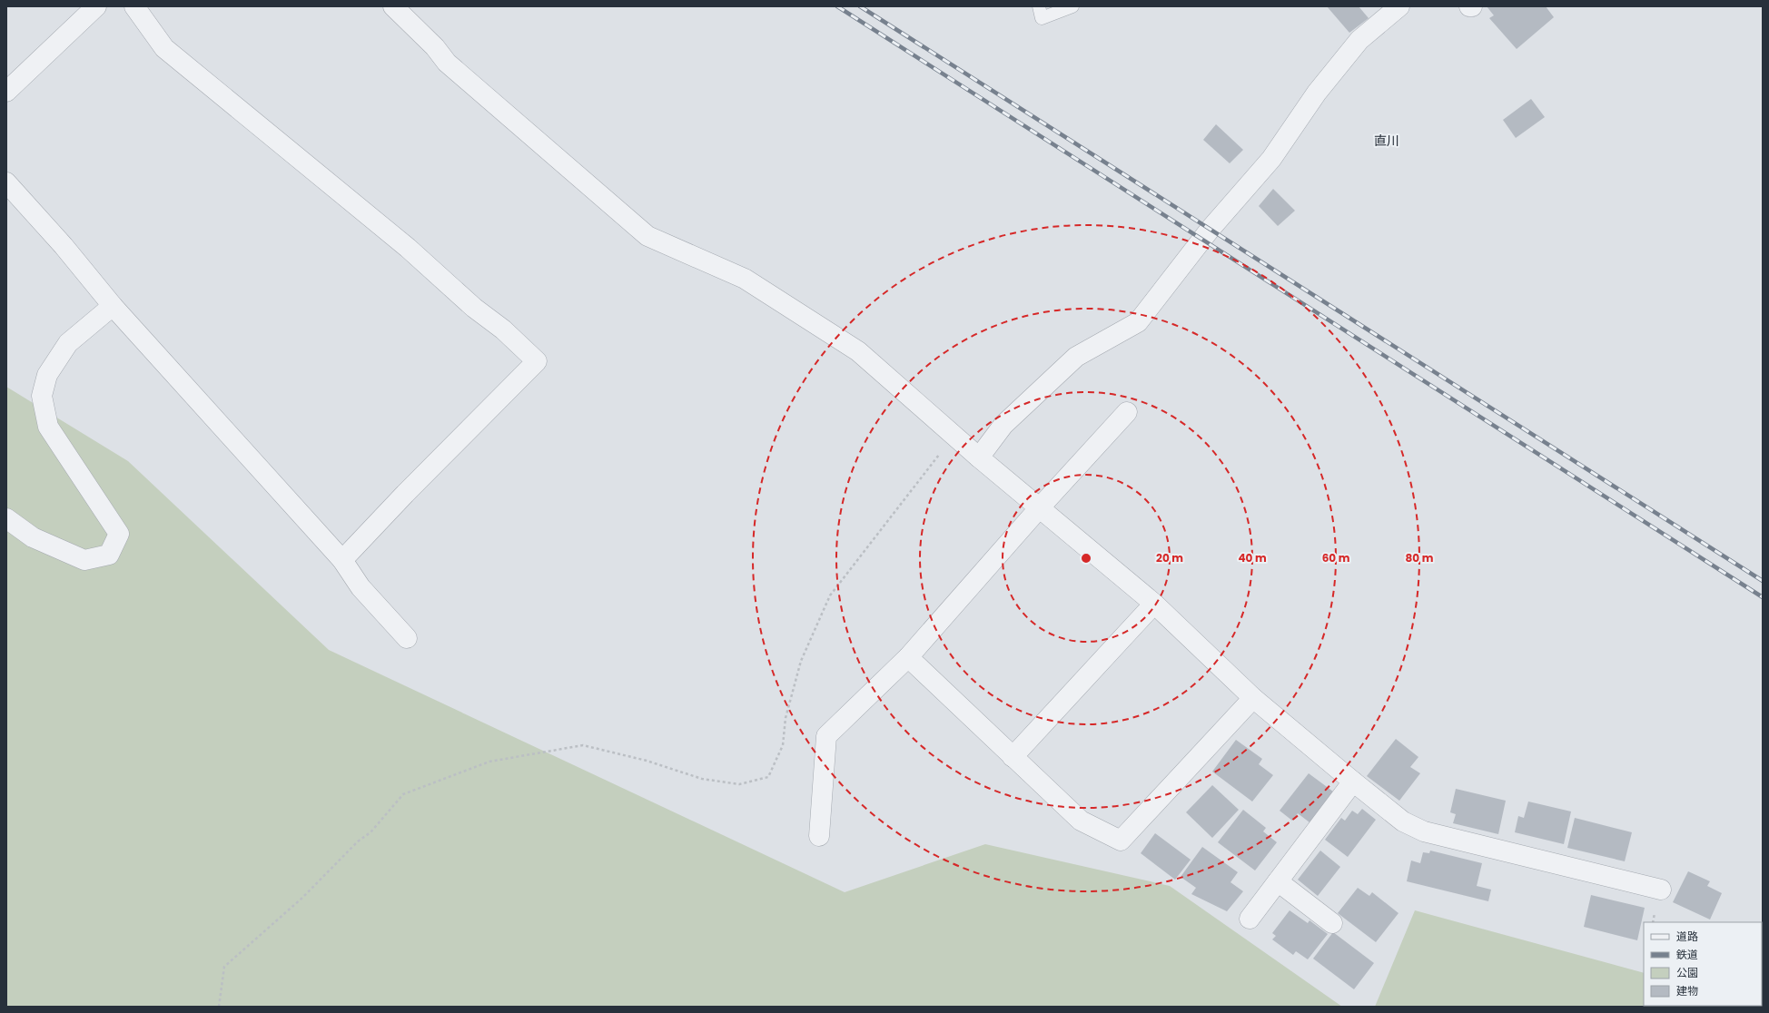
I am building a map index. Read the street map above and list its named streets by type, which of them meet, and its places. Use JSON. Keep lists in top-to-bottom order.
{
  "districts": ["直川"],
  "legend": [
    "道路",
    "鉄道",
    "公園",
    "建物"
  ],
  "rings": [
    "20 m",
    "40 m",
    "60 m",
    "80 m"
  ]
}
